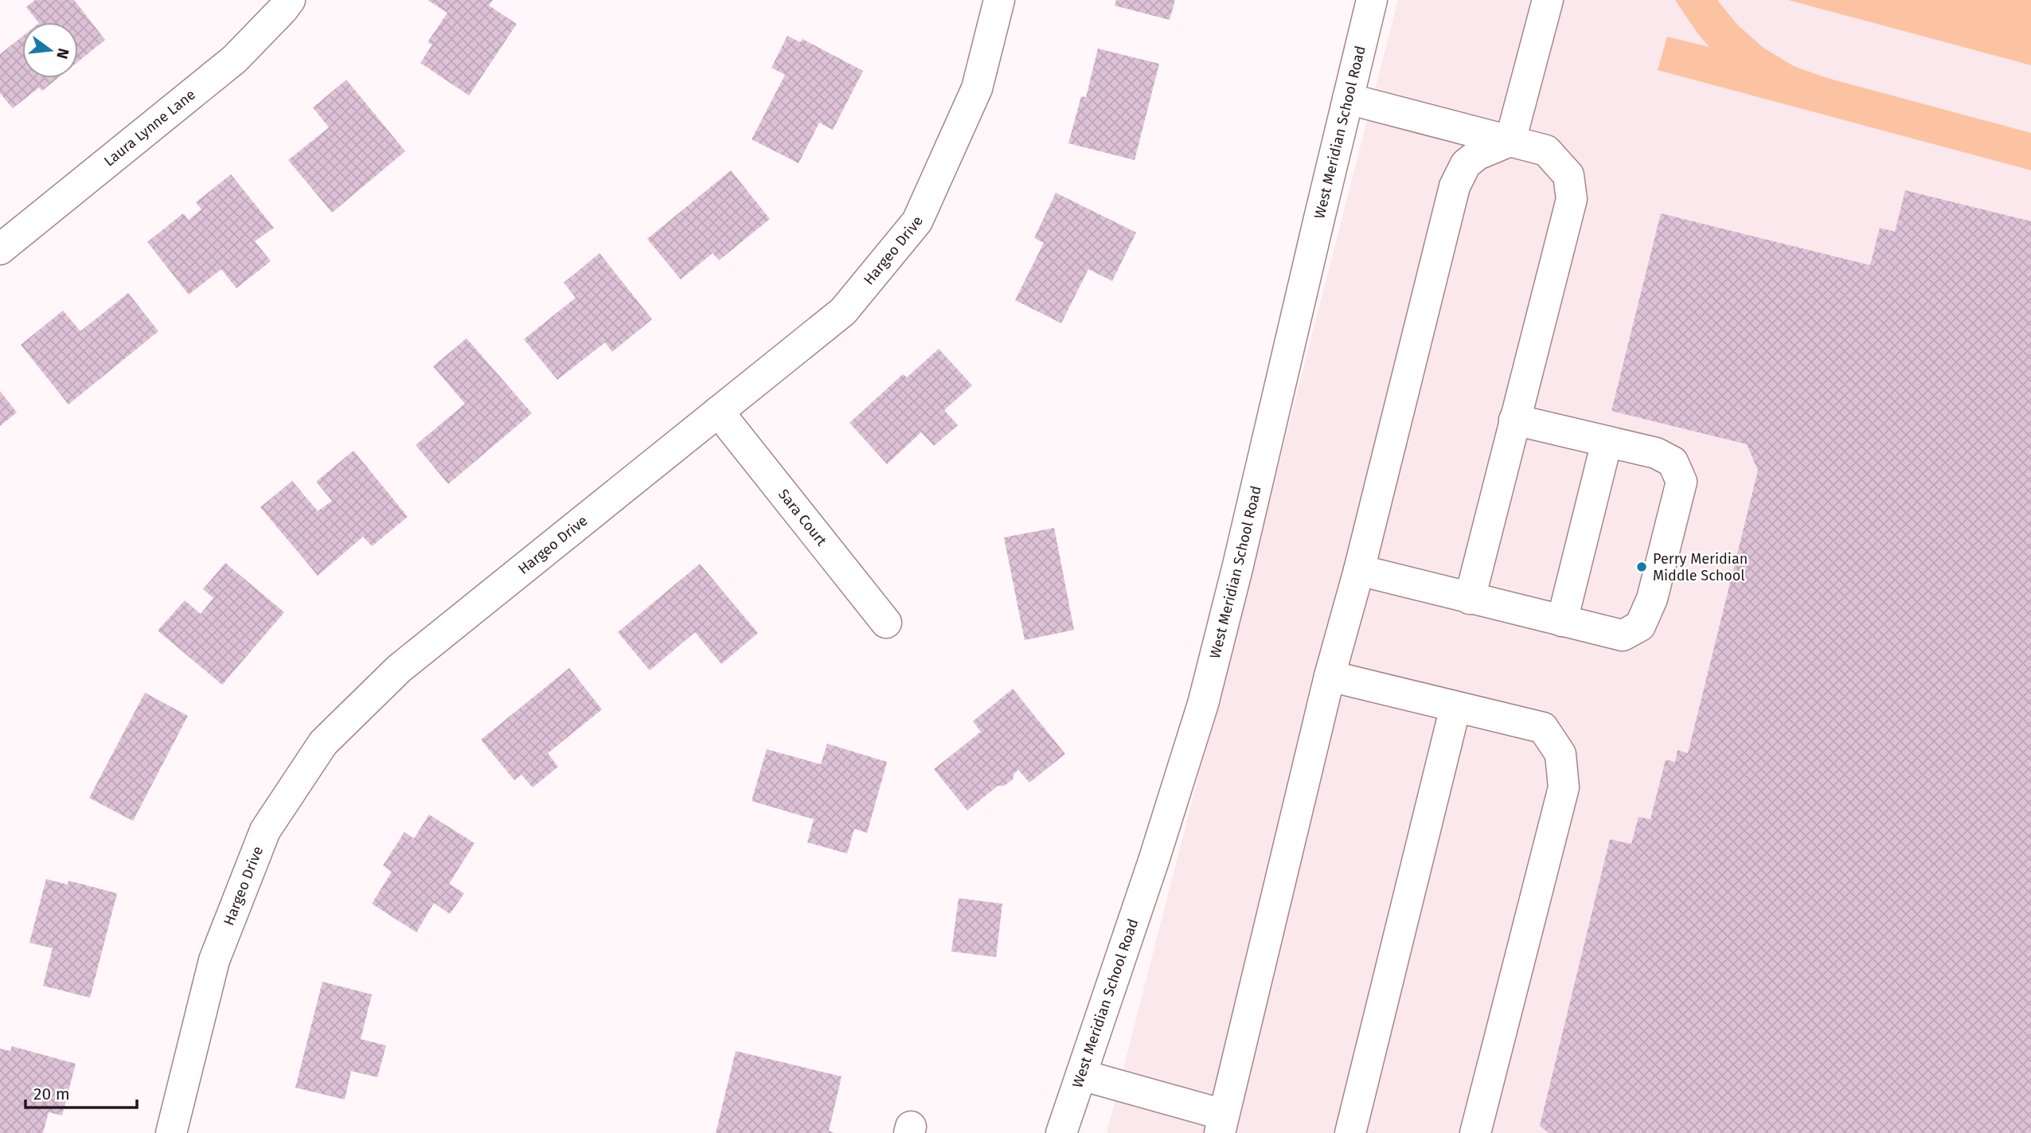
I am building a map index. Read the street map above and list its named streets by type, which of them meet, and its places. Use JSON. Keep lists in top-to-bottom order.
{
  "streets": {
    "street": [
      "Laura Lynne Lane",
      "West Meridian School Road",
      "Hargeo Drive",
      "Sara Court"
    ]
  },
  "crossings": [
    ["Hargeo Drive", "Sara Court"]
  ],
  "places": ["Perry Meridian Middle School"],
  "scale_bar": "20 m",
  "north": "right"
}
